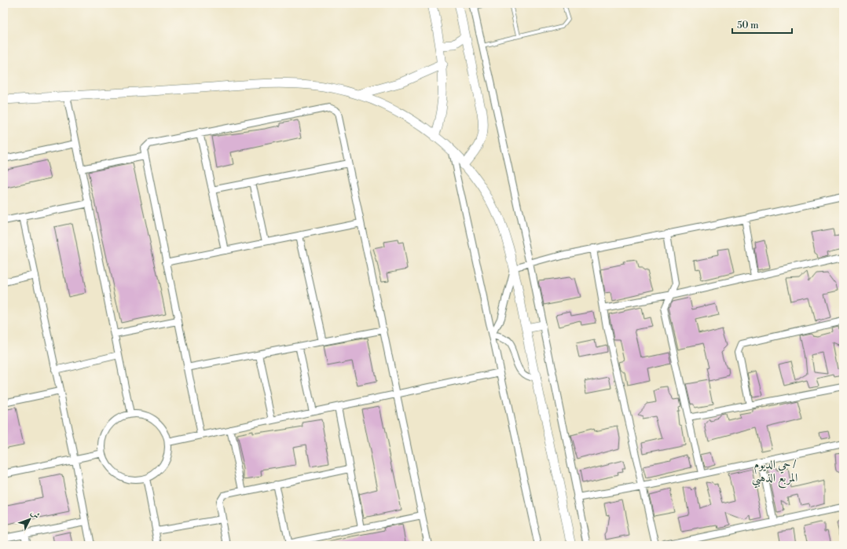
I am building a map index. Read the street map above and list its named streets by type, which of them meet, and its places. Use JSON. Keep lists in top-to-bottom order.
{
  "districts": ["حي الديوم / المربع الذهبي"],
  "scale_bar": "50 m",
  "north": "top right"
}
